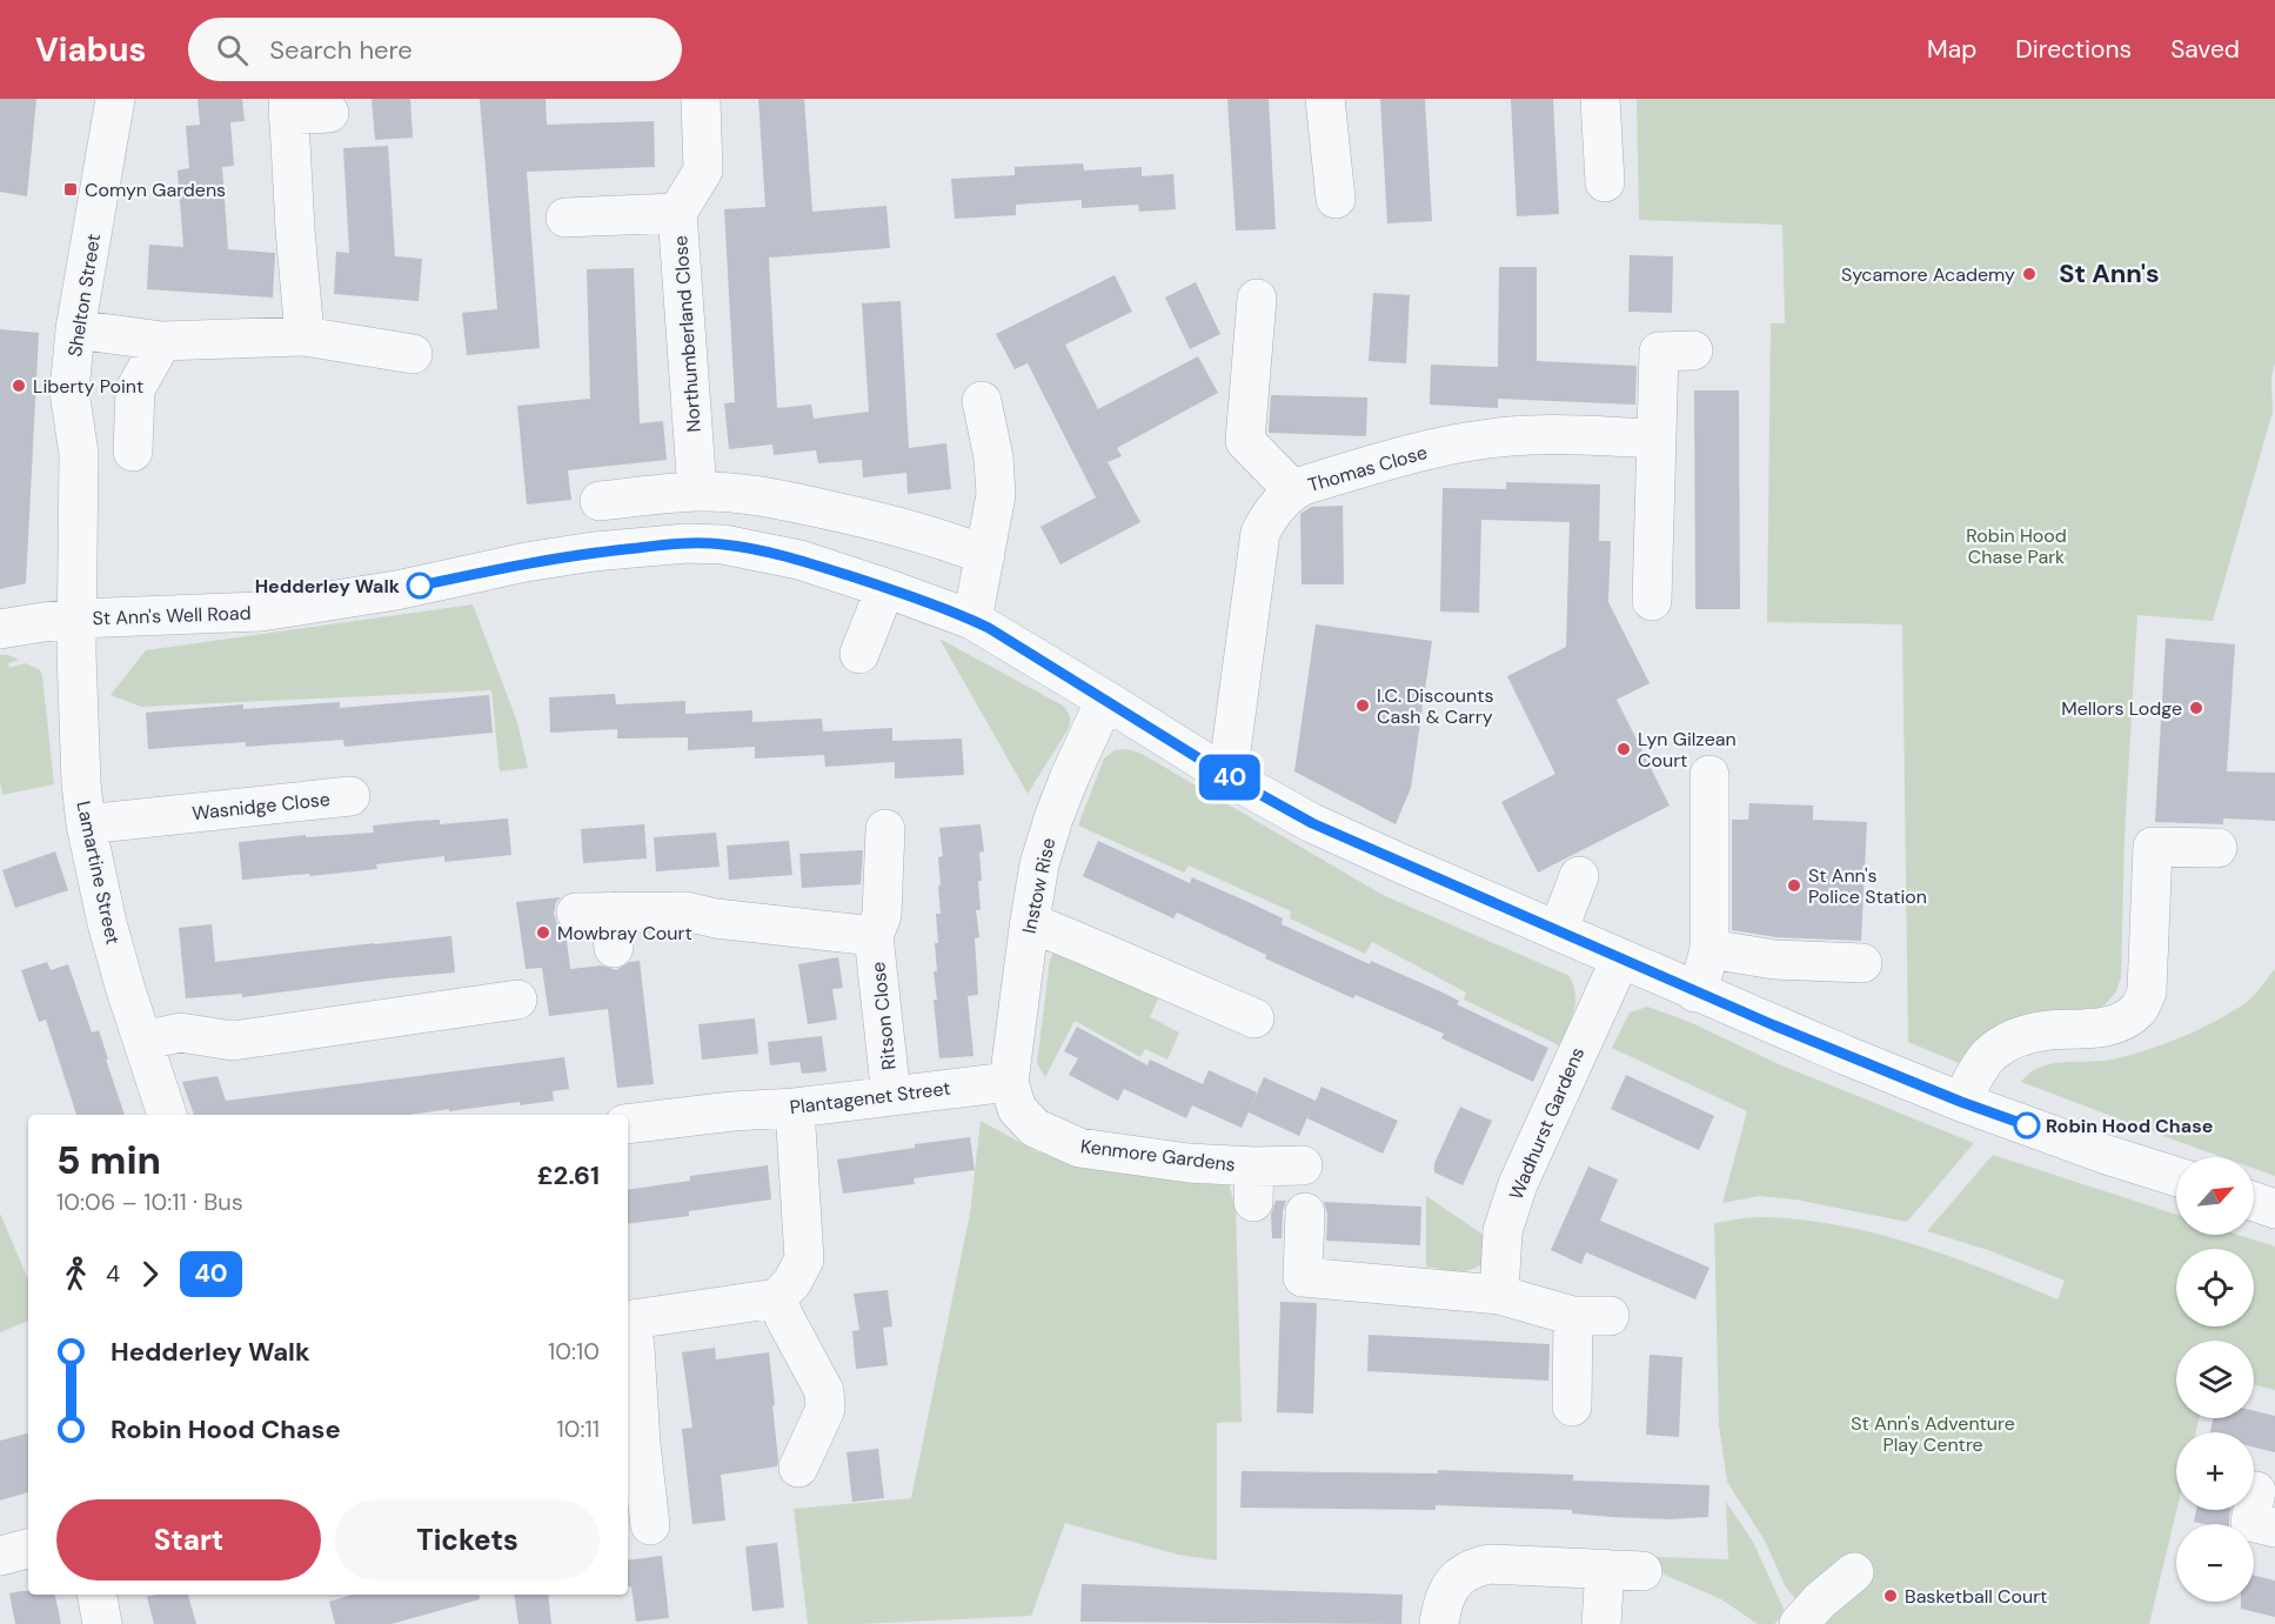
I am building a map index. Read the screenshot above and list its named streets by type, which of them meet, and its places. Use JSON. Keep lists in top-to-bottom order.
{
  "streets": {
    "street": [
      "Shelton Street",
      "Northumberland Close",
      "Thomas Close",
      "St Ann's Well Road",
      "Wasnidge Close",
      "Lamartine Street",
      "Instow Rise",
      "Ritson Close",
      "Plantagenet Street",
      "Wadhurst Gardens",
      "Kenmore Gardens"
    ]
  },
  "crossings": [
    ["Shelton Street", "St Ann's Well Road"],
    ["Shelton Street", "Lamartine Street"],
    ["Thomas Close", "St Ann's Well Road"],
    ["St Ann's Well Road", "Lamartine Street"],
    ["St Ann's Well Road", "Instow Rise"],
    ["St Ann's Well Road", "Wadhurst Gardens"],
    ["Wasnidge Close", "Lamartine Street"],
    ["Instow Rise", "Plantagenet Street"],
    ["Instow Rise", "Kenmore Gardens"],
    ["Ritson Close", "Plantagenet Street"],
    ["Plantagenet Street", "Kenmore Gardens"]
  ],
  "districts": ["St Ann's"],
  "parks": ["Robin Hood Chase Park", "St Ann's Adventure Play Centre"],
  "places": {
    "transit": ["Comyn Gardens"],
    "other": [
      "Sycamore Academy",
      "Liberty Point",
      "Hedderley Walk",
      "I.C. Discounts Cash & Carry",
      "Mellors Lodge",
      "Lyn Gilzean Court",
      "St Ann's Police Station",
      "Mowbray Court",
      "Robin Hood Chase",
      "Basketball Court"
    ]
  },
  "lines": ["bus line 40"],
  "north": "top right",
  "page": {
    "header": "Viabus",
    "search": "Search here",
    "nav": ["Map", "Directions", "Saved"],
    "on_map": "40",
    "heading": ["5 min", "10:06 – 10:11 · Bus", "£2.61"],
    "map_buttons": ["+", "−"],
    "legs": ["4", "40"],
    "list": [
      {
        "name": "Hedderley Walk",
        "value": "10:10"
      },
      {
        "name": "Robin Hood Chase",
        "value": "10:11"
      }
    ],
    "buttons": ["Start", "Tickets"]
  }
}
